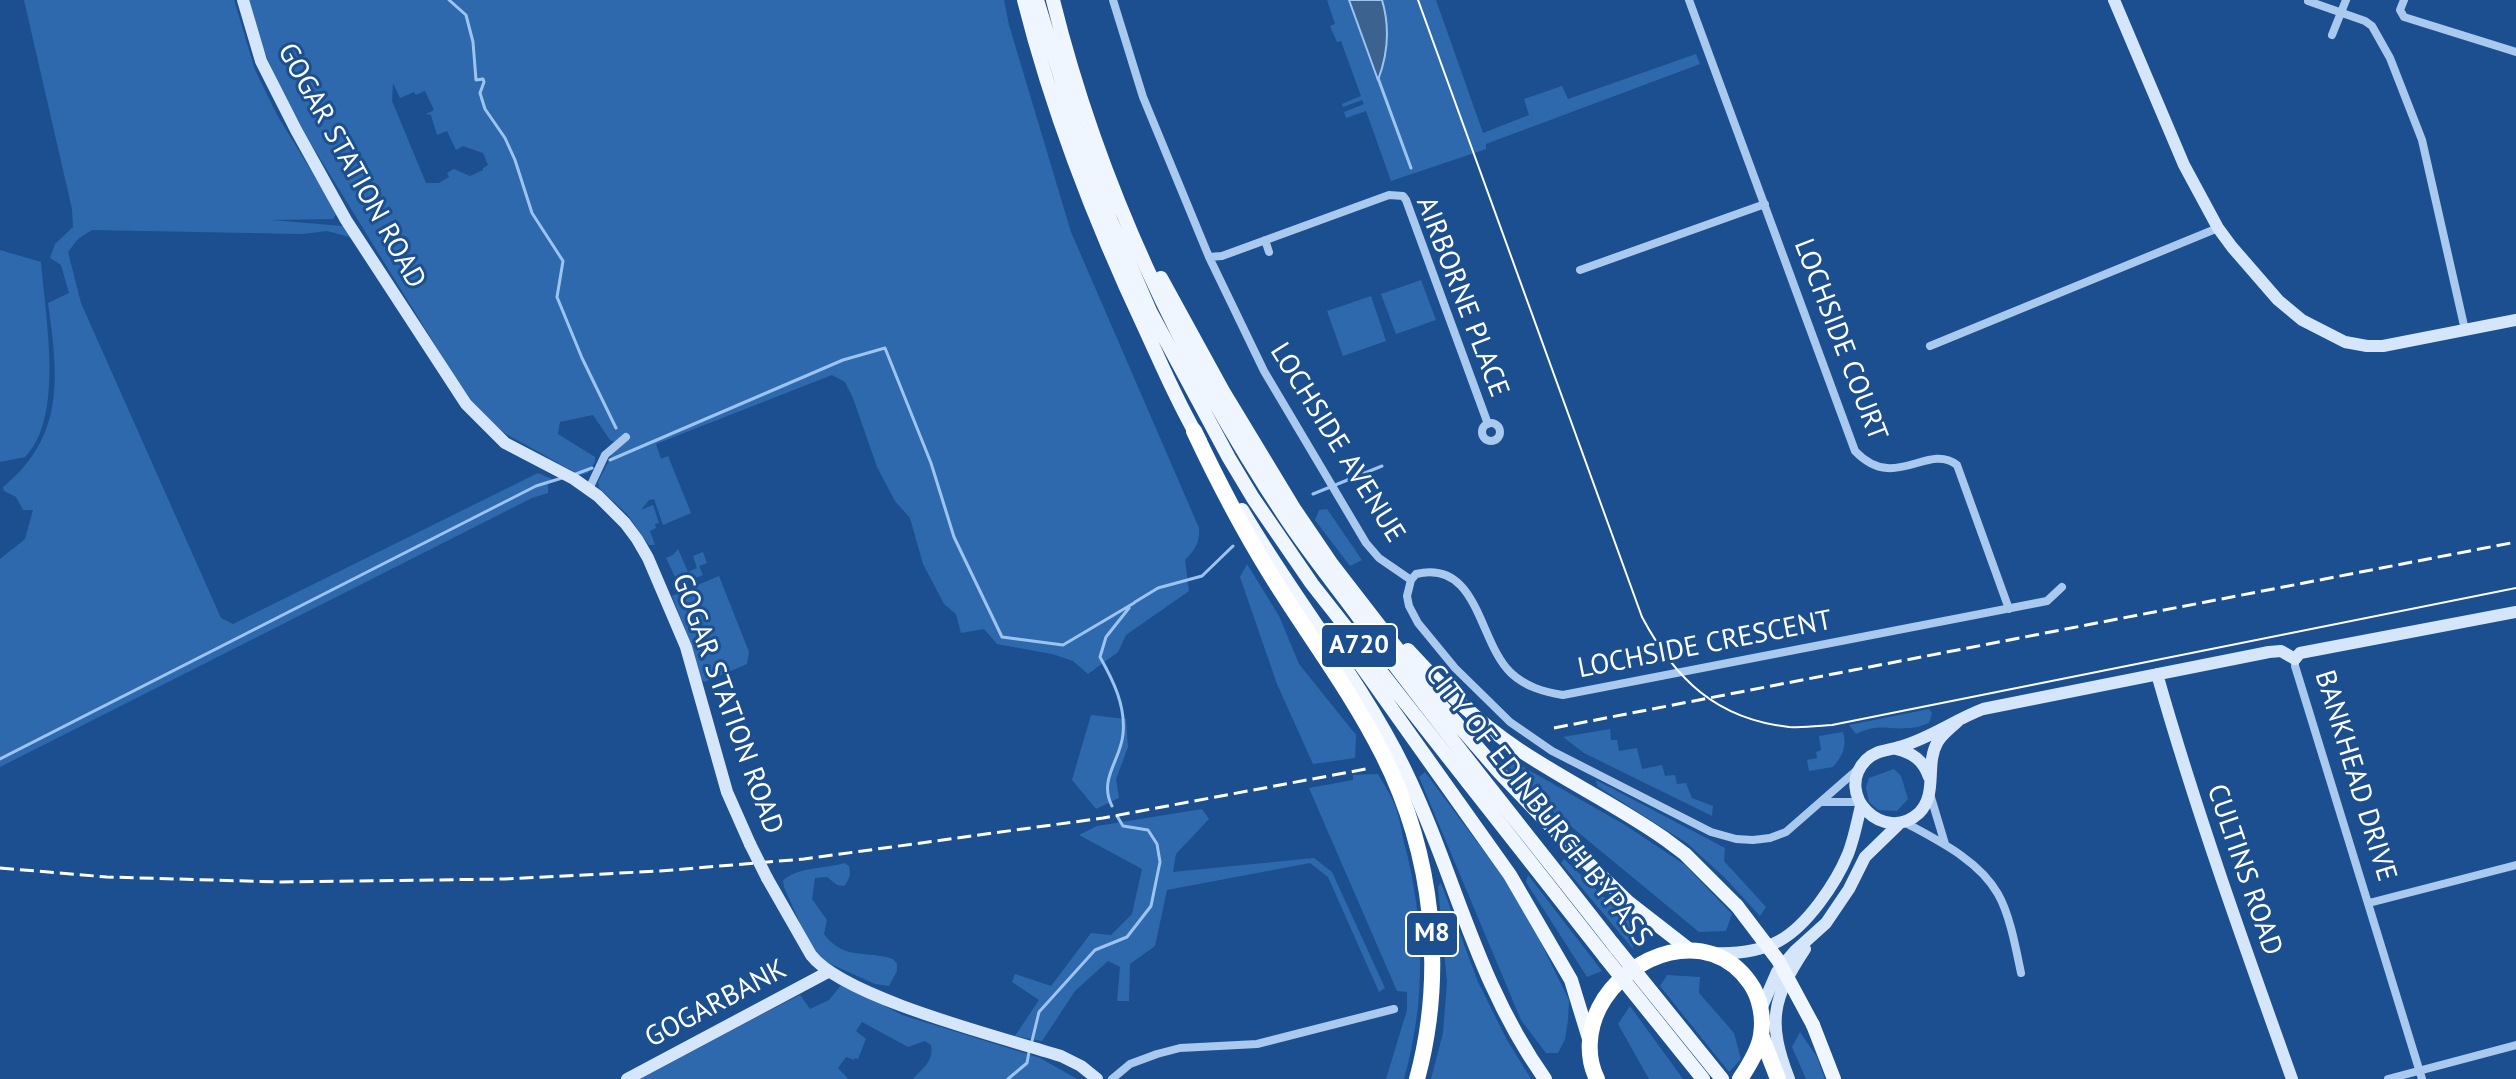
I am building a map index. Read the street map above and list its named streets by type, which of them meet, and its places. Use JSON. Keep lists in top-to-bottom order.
{
  "streets": {
    "highway": ["M8"],
    "main road": ["A720", "CITY OF EDINBURGH BYPASS"],
    "street": [
      "GOGAR STATION ROAD",
      "AIRBORNE PLACE",
      "LOCHSIDE COURT",
      "LOCHSIDE AVENUE",
      "LOCHSIDE CRESCENT",
      "BANKHEAD DRIVE",
      "CULTINS ROAD",
      "GOGARBANK"
    ]
  },
  "crossings": [
    ["GOGAR STATION ROAD", "GOGARBANK"],
    ["AIRBORNE PLACE", "LOCHSIDE AVENUE"],
    ["LOCHSIDE COURT", "LOCHSIDE CRESCENT"],
    ["LOCHSIDE AVENUE", "LOCHSIDE CRESCENT"],
    ["A720", "CITY OF EDINBURGH BYPASS"],
    ["A720", "M8"]
  ]
}
